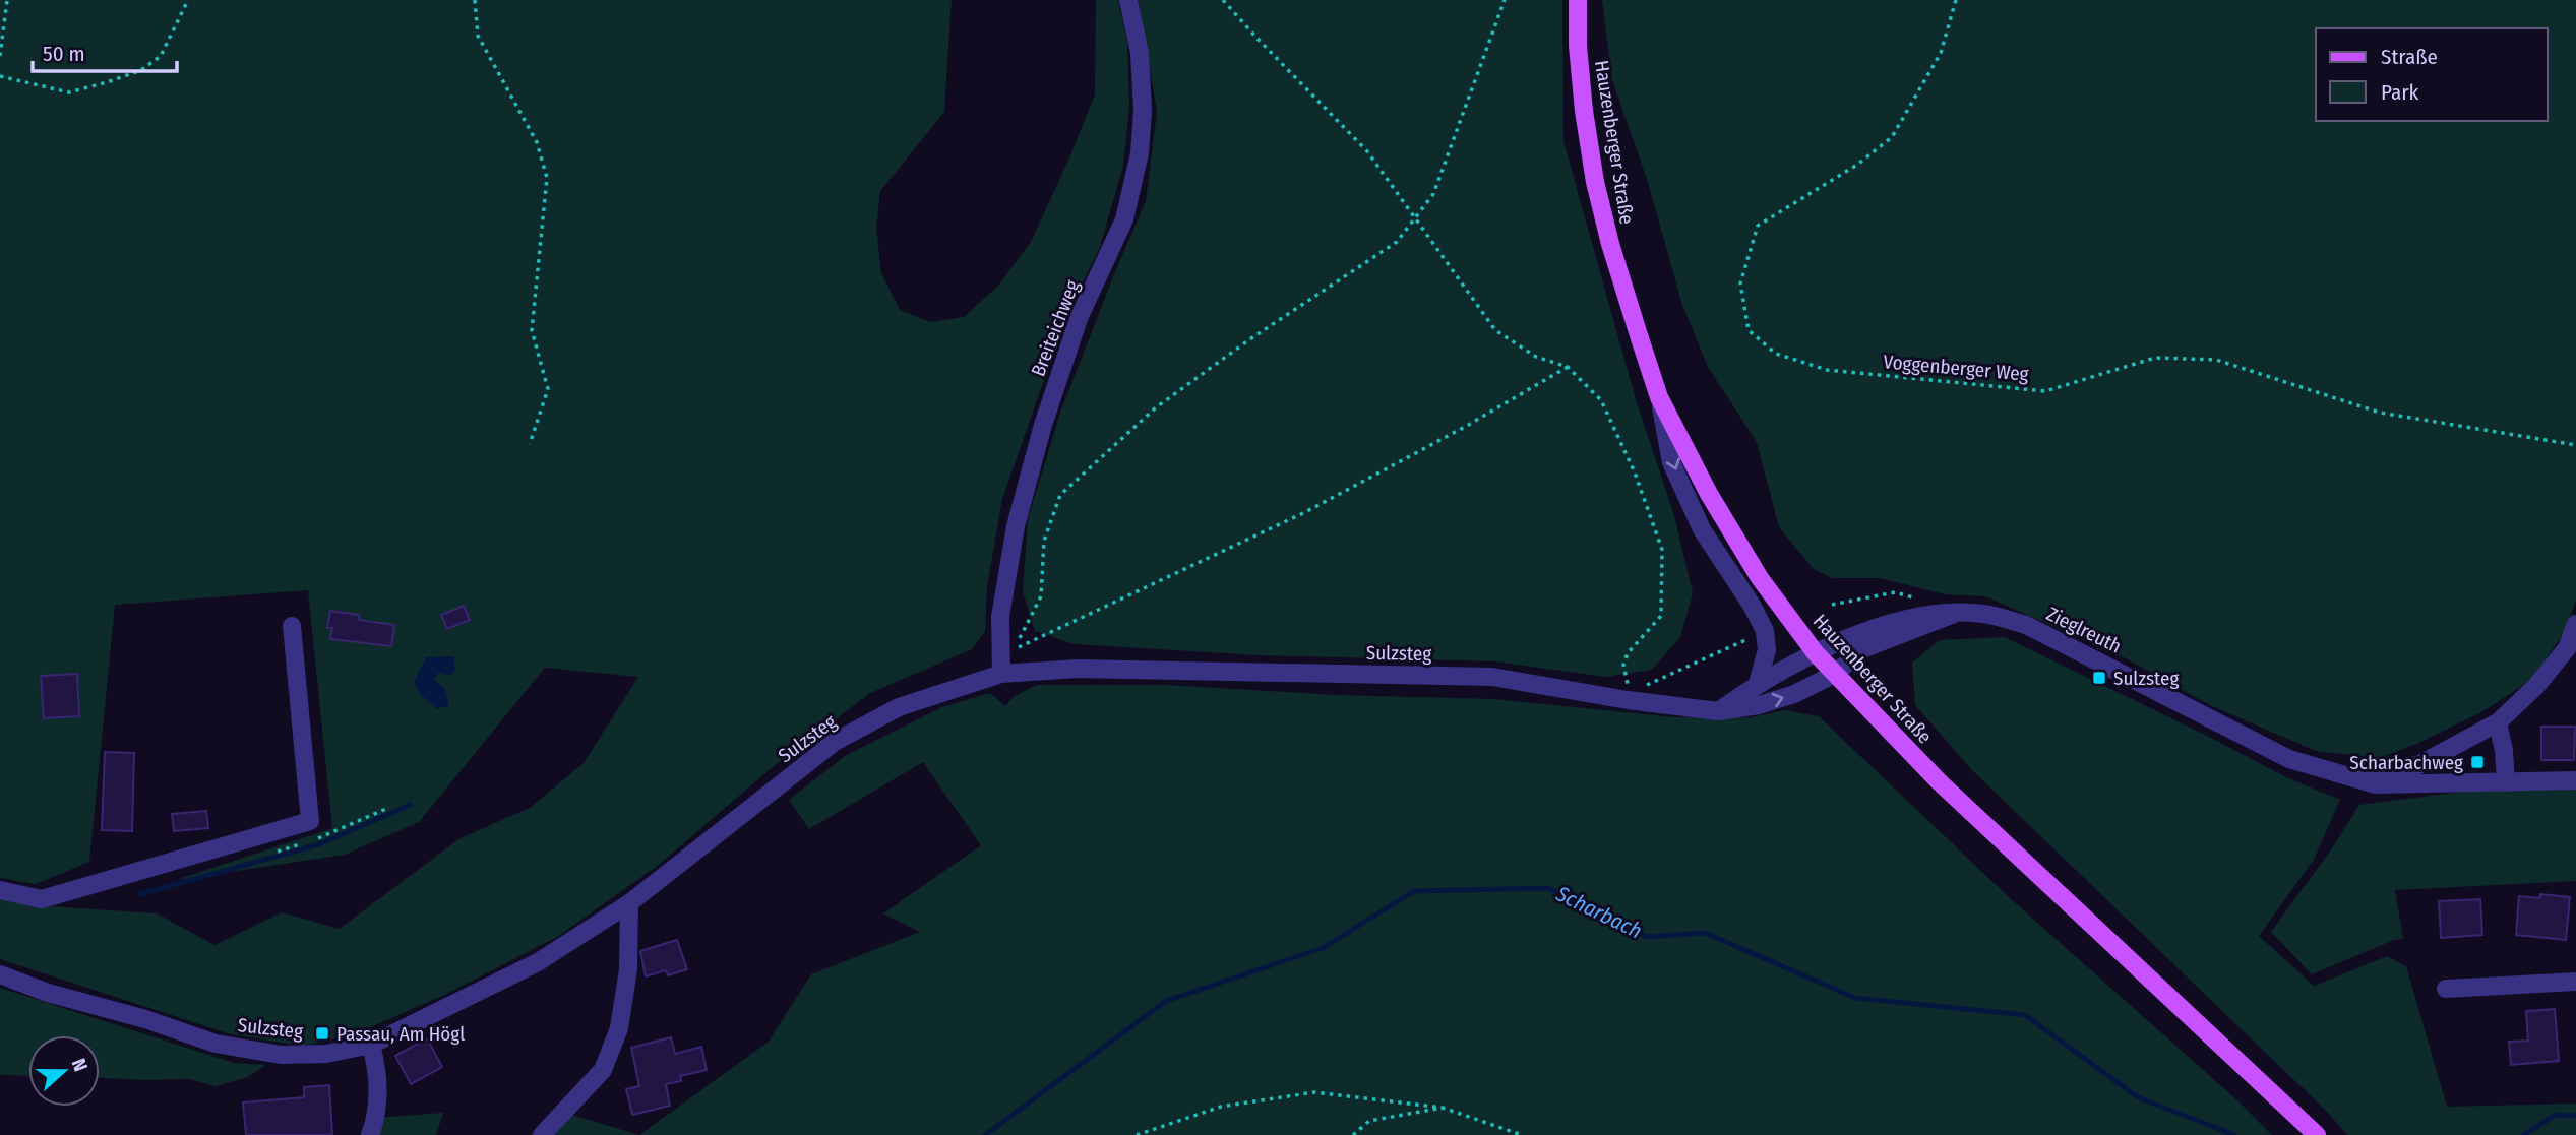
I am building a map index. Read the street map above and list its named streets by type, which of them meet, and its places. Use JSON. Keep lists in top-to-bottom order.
{
  "streets": {
    "main road": ["Hauzenberger Straße"],
    "street": ["Breiteichweg", "Zieglreuth", "Sulzsteg"],
    "path": ["Voggenberger Weg"]
  },
  "crossings": [
    ["Hauzenberger Straße", "Zieglreuth"],
    ["Hauzenberger Straße", "Sulzsteg"],
    ["Breiteichweg", "Sulzsteg"],
    ["Zieglreuth", "Sulzsteg"]
  ],
  "water": ["Scharbach"],
  "places": {
    "transit": ["Sulzsteg", "Scharbachweg", "Passau, Am Högl"]
  },
  "legend": ["Straße", "Park"],
  "scale_bar": "50 m",
  "north": "right"
}
